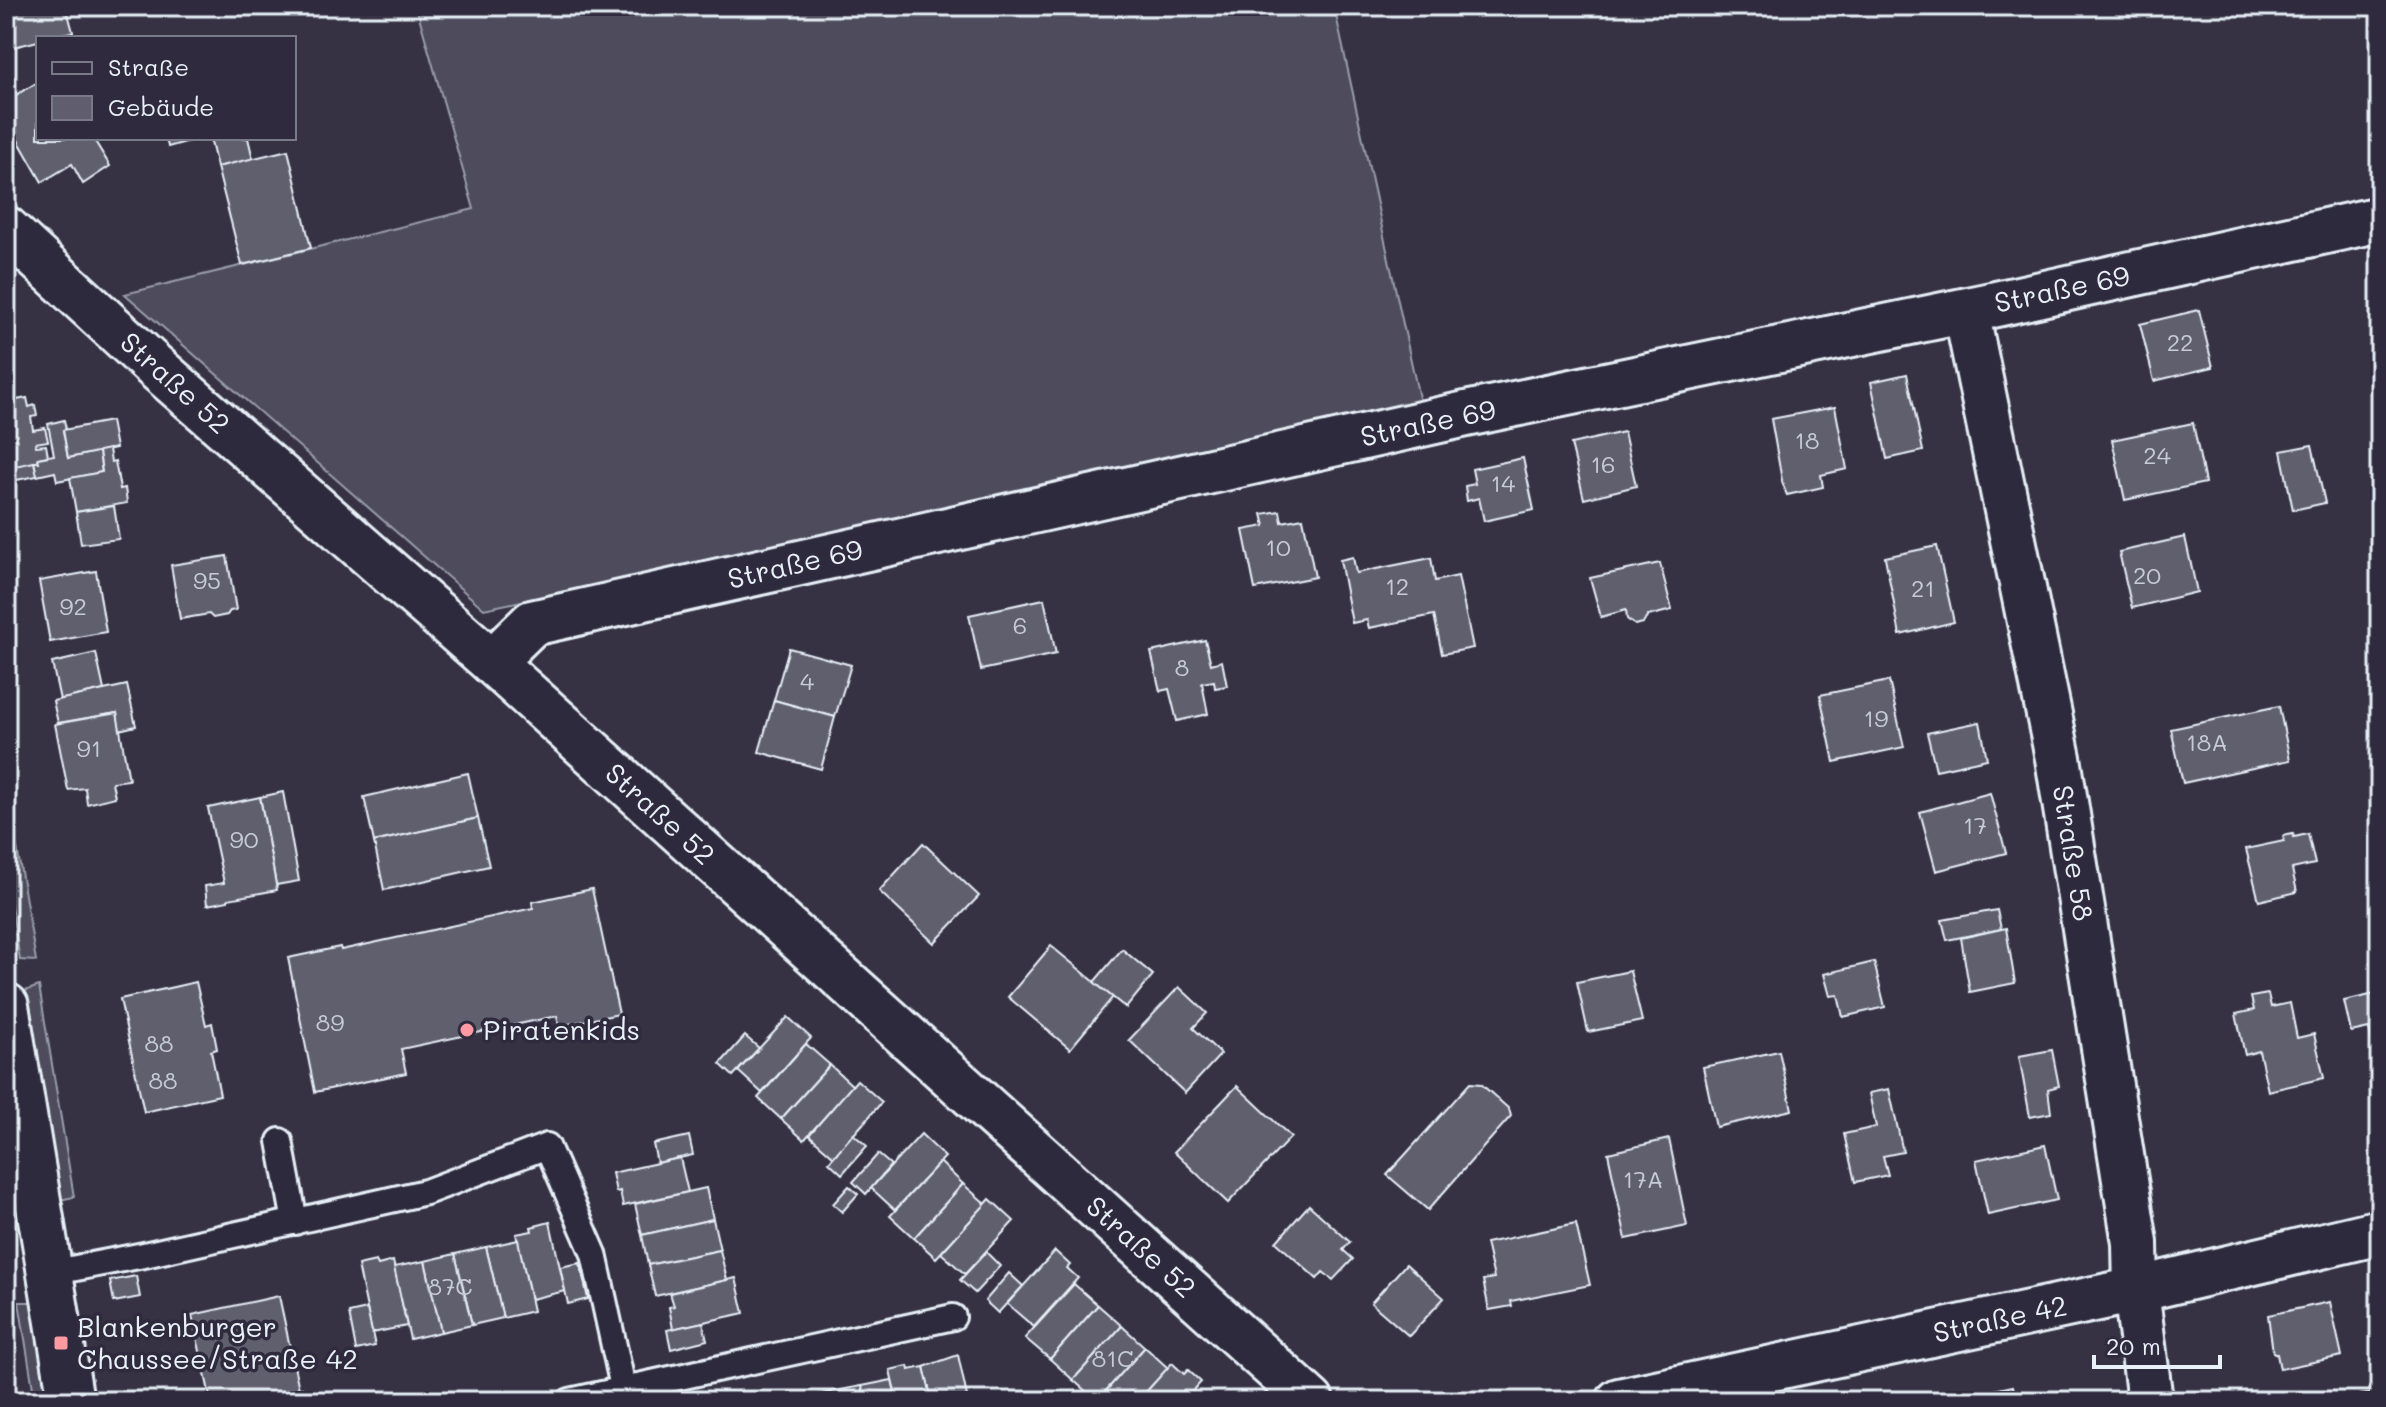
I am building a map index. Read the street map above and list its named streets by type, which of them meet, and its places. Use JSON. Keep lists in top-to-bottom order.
{
  "streets": {
    "street": [
      "Straße 69",
      "Straße 52",
      "Straße 58",
      "Straße 42"
    ]
  },
  "crossings": [
    ["Straße 69", "Straße 52"],
    ["Straße 69", "Straße 58"],
    ["Straße 58", "Straße 42"]
  ],
  "places": {
    "other": ["Piratenkids"],
    "transit": ["Blankenburger Chaussee/Straße 42"]
  },
  "house_numbers": [
    "22",
    "18",
    "24",
    "16",
    "14",
    "10",
    "20",
    "95",
    "12",
    "21",
    "92",
    "6",
    "8",
    "4",
    "19",
    "18A",
    "91",
    "17",
    "90",
    "89",
    "88",
    "88",
    "17A",
    "87C",
    "81C"
  ],
  "legend": ["Straße", "Gebäude"],
  "scale_bar": "20 m"
}
